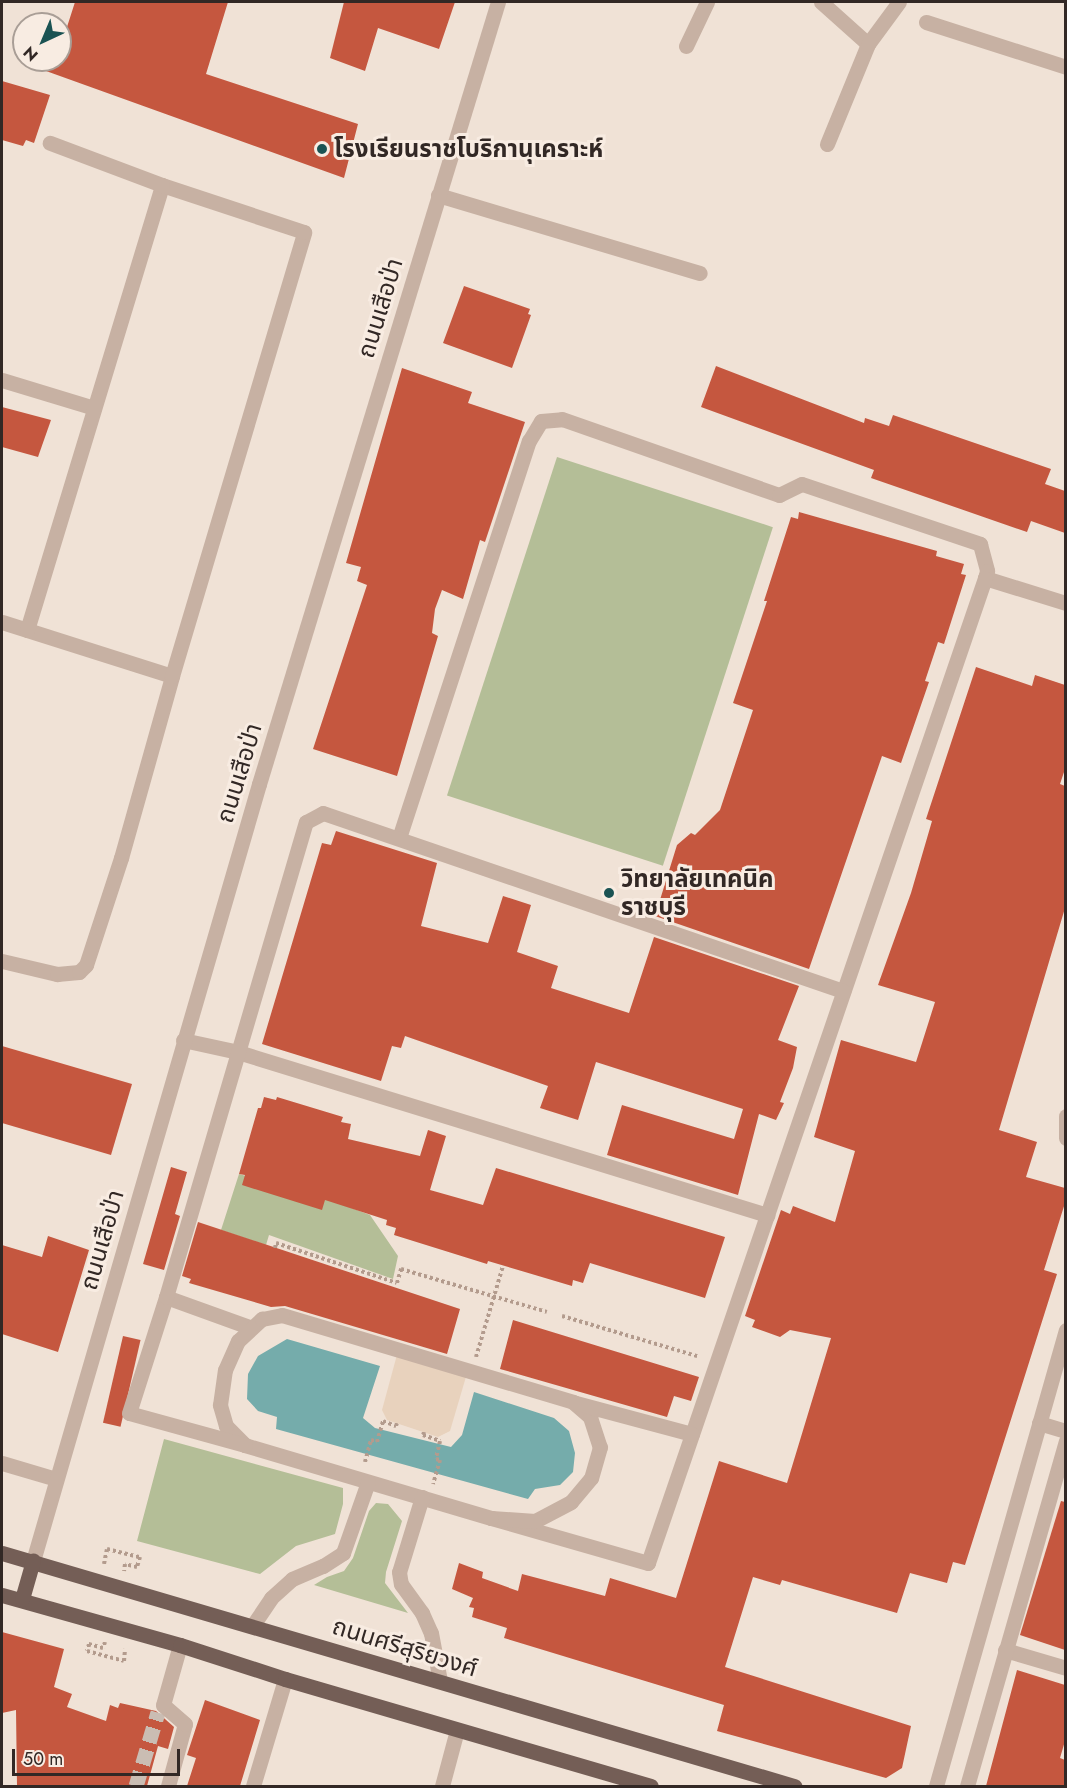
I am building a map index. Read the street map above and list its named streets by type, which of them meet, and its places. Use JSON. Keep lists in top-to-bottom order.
{
  "streets": {
    "main road": ["ถนนศรีสุริยวงศ์"],
    "street": ["ถนนเสือป่า"]
  },
  "crossings": [
    ["ถนนเสือป่า", "ถนนศรีสุริยวงศ์"]
  ],
  "places": ["โรงเรียนราชโบริกานุเคราะห์", "วิทยาลัยเทคนิค ราชบุรี"],
  "scale_bar": "50 m",
  "north": "bottom left"
}
